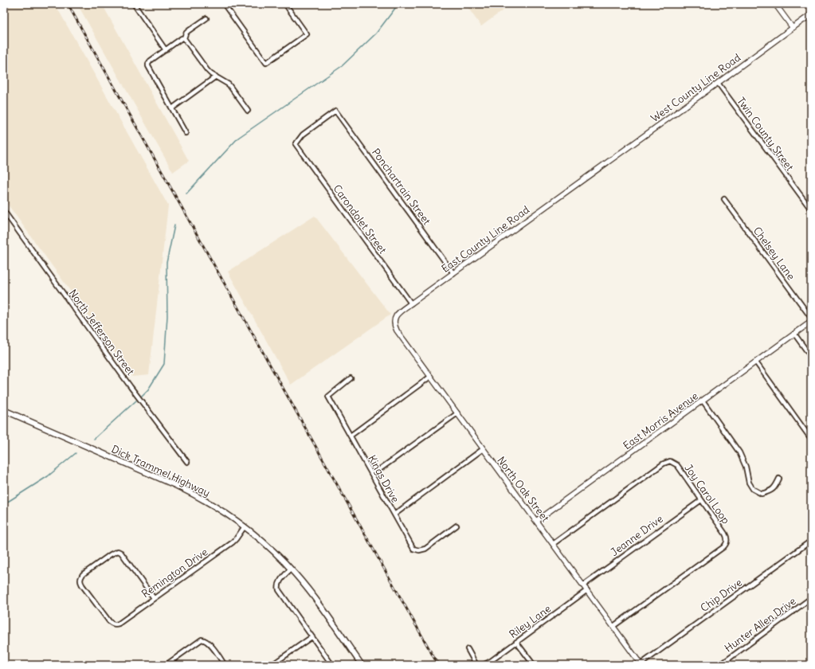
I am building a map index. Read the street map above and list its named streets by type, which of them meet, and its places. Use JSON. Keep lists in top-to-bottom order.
{
  "streets": {
    "main road": ["Dick Trammel Highway"],
    "street": [
      "West County Line Road",
      "Twin County Street",
      "Ponchartrain Street",
      "Carondolet Street",
      "East County Line Road",
      "Chelsey Lane",
      "North Jefferson Street",
      "East Morris Avenue",
      "Kings Drive",
      "North Oak Street",
      "Joy Carol Loop",
      "Jeanne Drive",
      "Remington Drive",
      "Chip Drive",
      "Riley Lane",
      "Hunter Allen Drive"
    ]
  },
  "crossings": [
    ["West County Line Road", "Twin County Street"],
    ["West County Line Road", "East County Line Road"],
    ["Ponchartrain Street", "Carondolet Street"],
    ["Ponchartrain Street", "East County Line Road"],
    ["Carondolet Street", "East County Line Road"],
    ["East County Line Road", "North Oak Street"],
    ["East Morris Avenue", "North Oak Street"],
    ["Dick Trammel Highway", "Remington Drive"],
    ["North Oak Street", "Joy Carol Loop"],
    ["North Oak Street", "Jeanne Drive"],
    ["North Oak Street", "Chip Drive"],
    ["North Oak Street", "Riley Lane"],
    ["Joy Carol Loop", "Jeanne Drive"]
  ]
}
